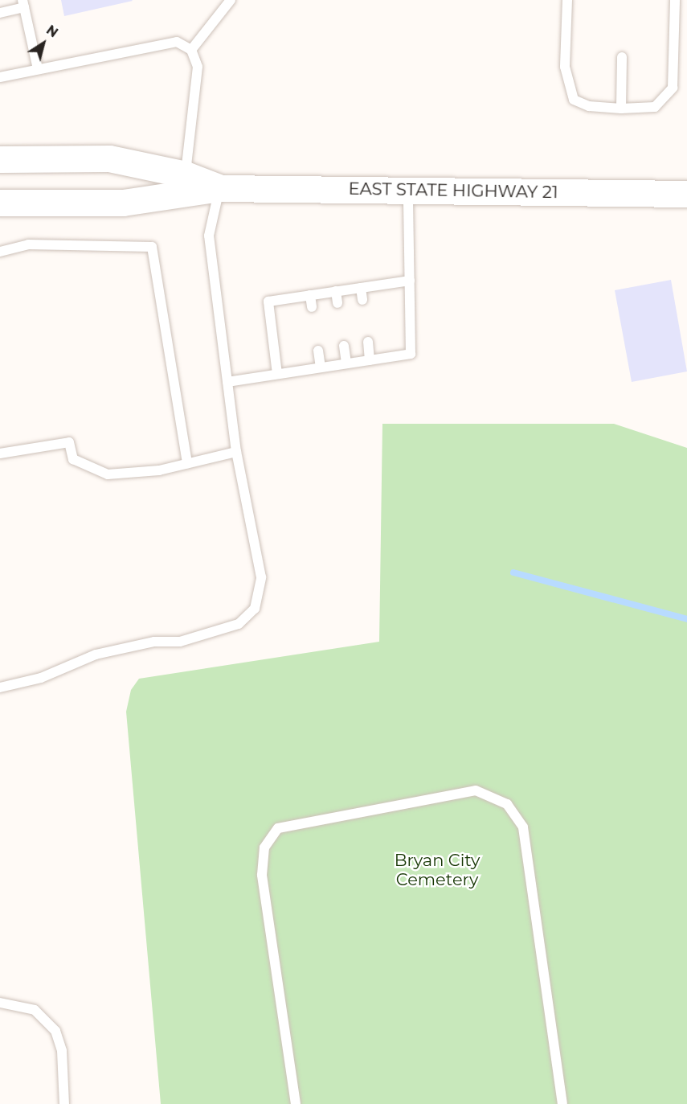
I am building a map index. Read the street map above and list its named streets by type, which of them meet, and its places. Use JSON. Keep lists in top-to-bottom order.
{
  "streets": {
    "highway": ["EAST STATE HIGHWAY 21"]
  },
  "parks": ["Bryan City Cemetery"],
  "north": "top right"
}
